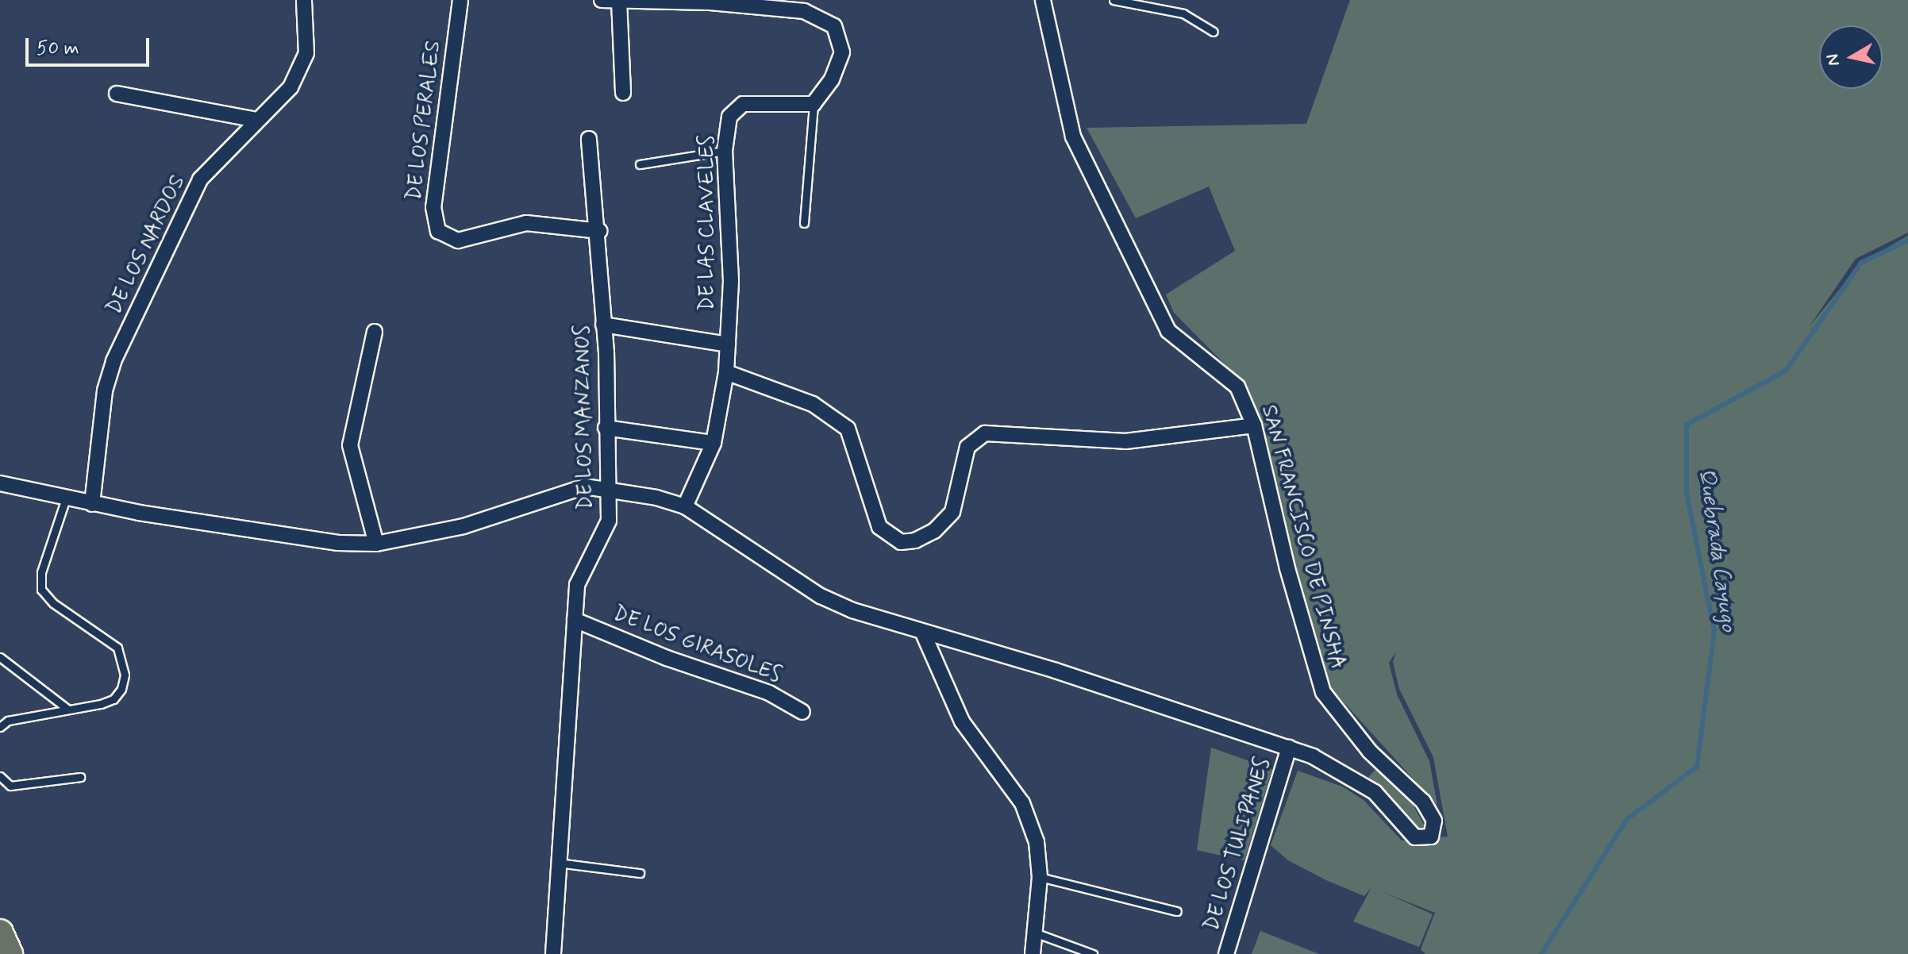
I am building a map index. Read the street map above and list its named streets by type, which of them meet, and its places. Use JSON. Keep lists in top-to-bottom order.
{
  "streets": {
    "street": [
      "DE LOS PERALES",
      "DE LAS CLAVELES",
      "DE LOS NARDOS",
      "DE LOS MANZANOS",
      "SAN FRANCISCO DE PINSHA",
      "DE LOS GIRASOLES",
      "DE LOS TULIPANES"
    ]
  },
  "crossings": [
    ["DE LOS PERALES", "DE LOS MANZANOS"],
    ["DE LOS MANZANOS", "DE LOS GIRASOLES"],
    ["SAN FRANCISCO DE PINSHA", "DE LOS TULIPANES"]
  ],
  "water": ["Quebrada Cayugo"],
  "scale_bar": "50 m",
  "north": "left"
}
